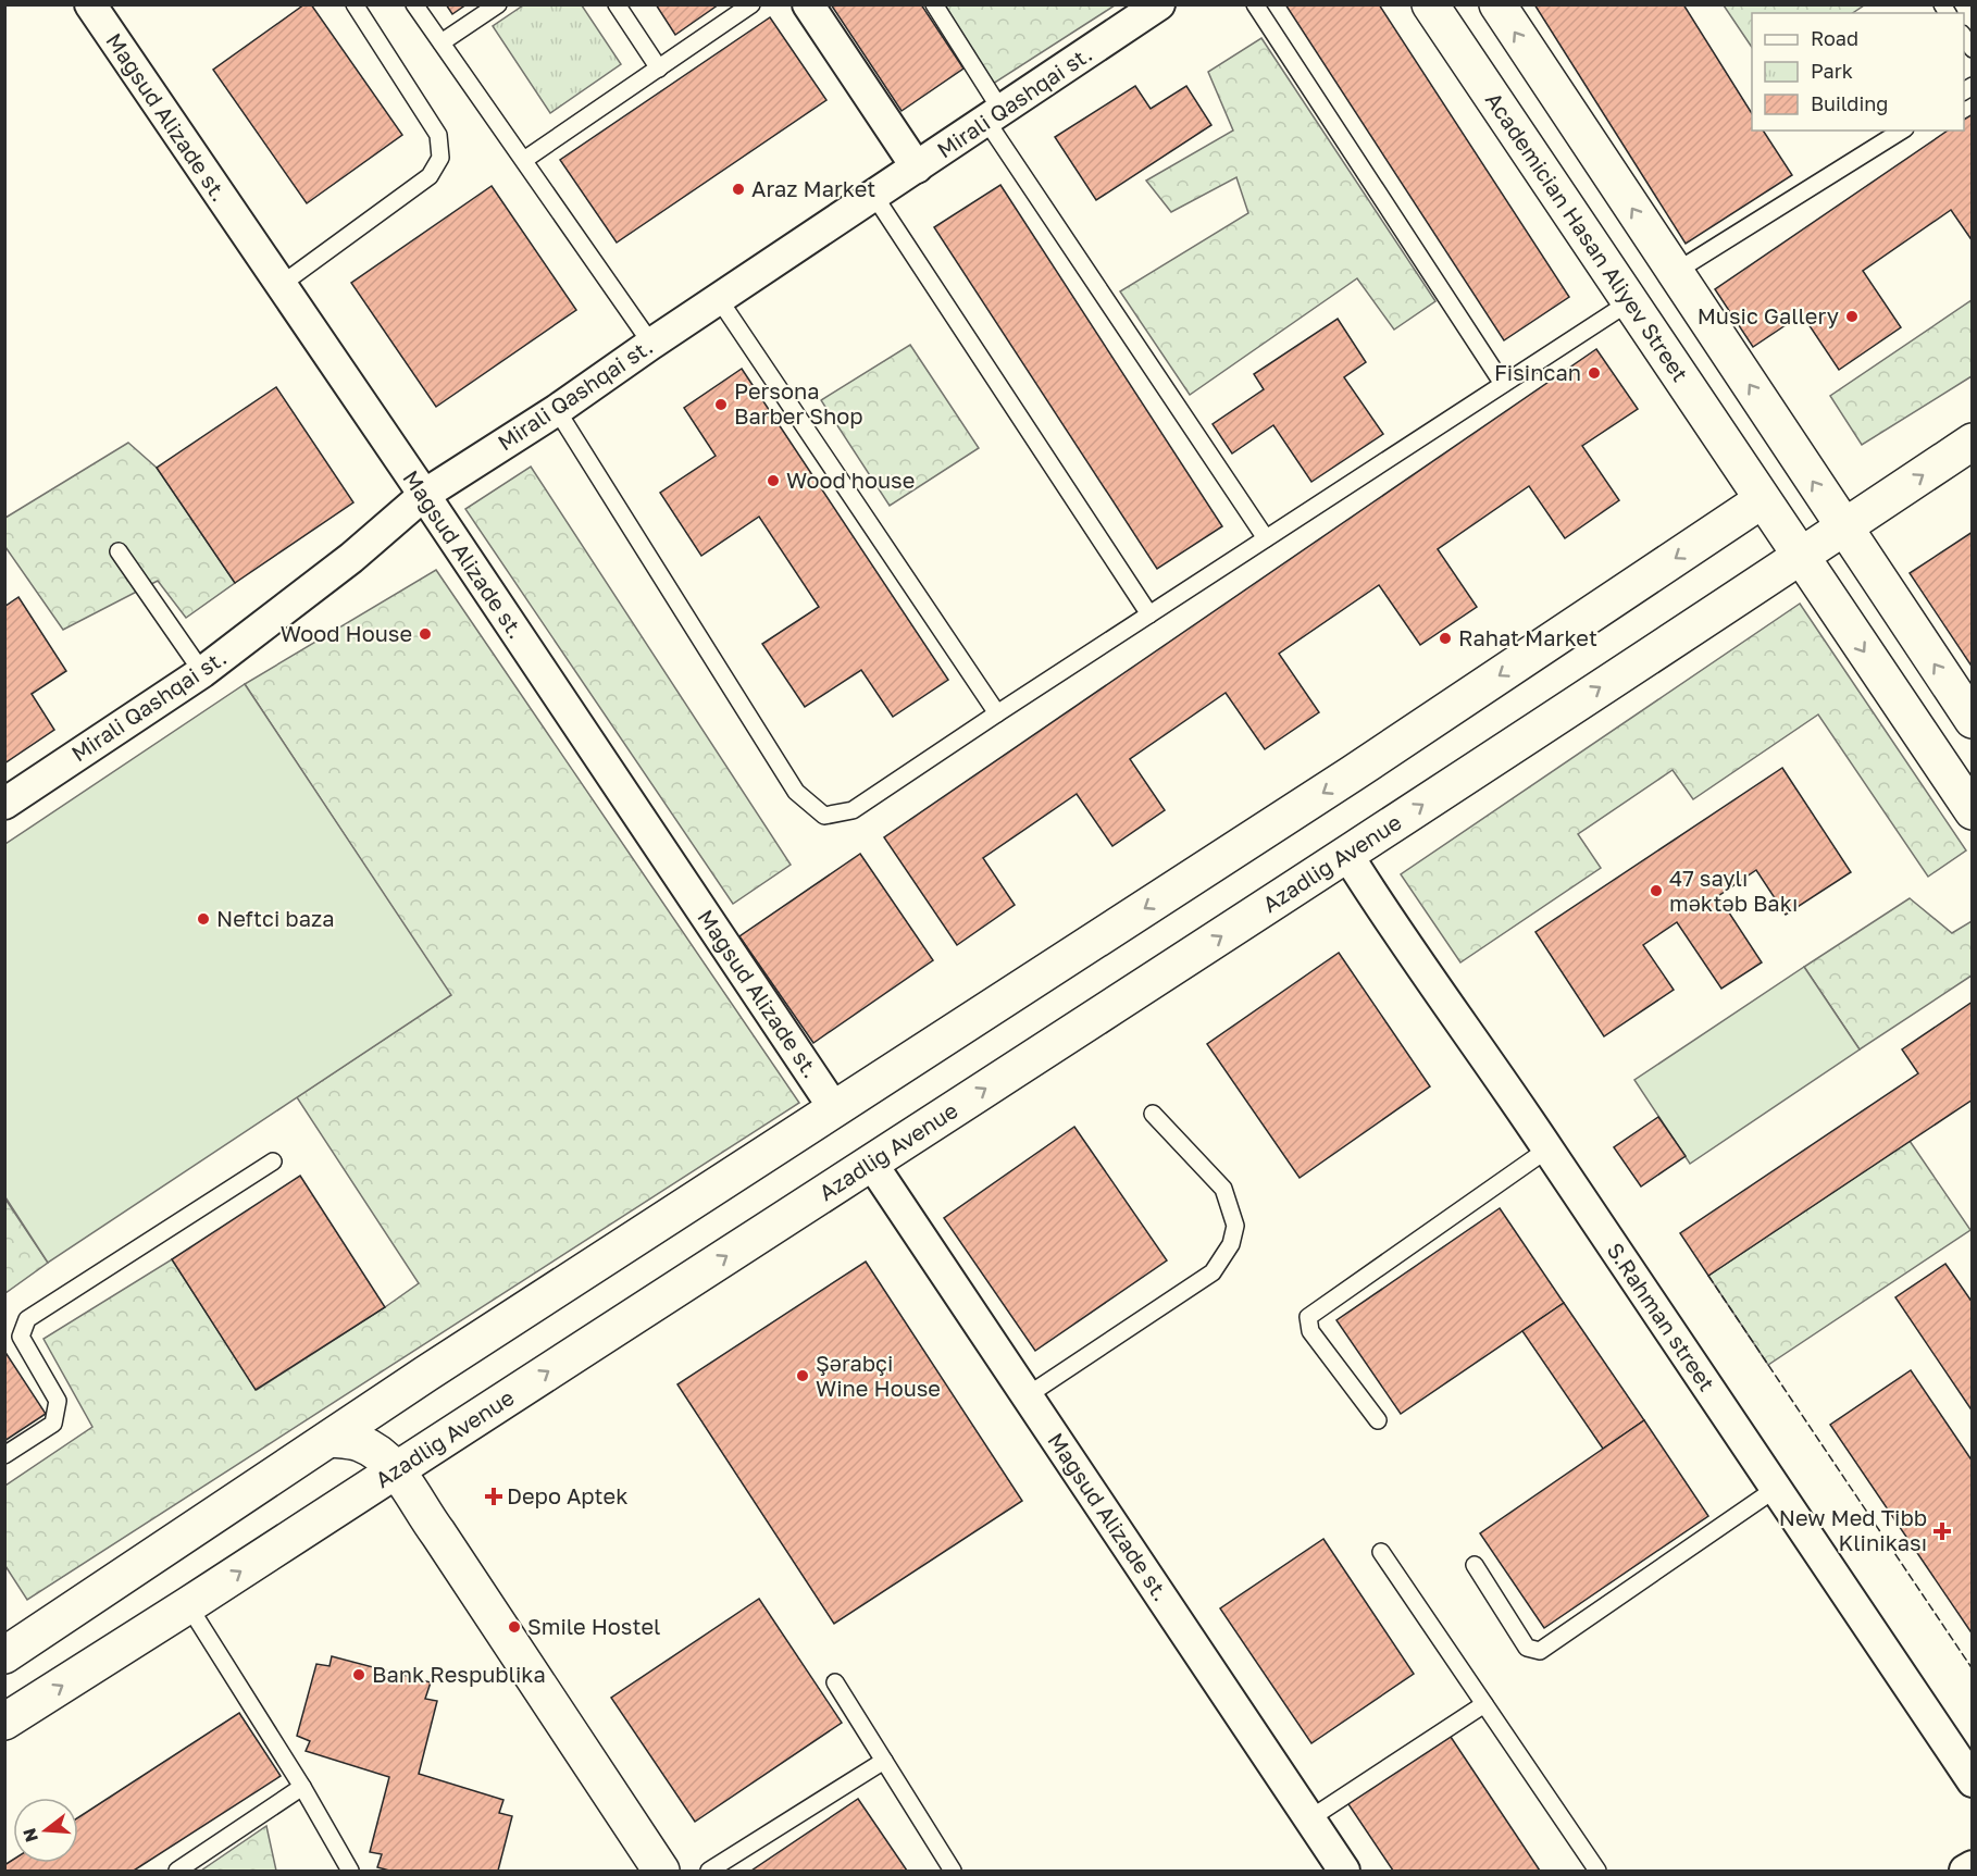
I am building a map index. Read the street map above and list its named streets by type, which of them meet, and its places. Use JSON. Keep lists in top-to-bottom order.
{
  "streets": {
    "main road": ["Academician Hasan Aliyev Street", "Azadlig Avenue"],
    "street": ["Mirali Qashqai st.", "Magsud Alizade st.", "S.Rahman street"]
  },
  "crossings": [
    ["Mirali Qashqai st.", "Magsud Alizade st."],
    ["Magsud Alizade st.", "Azadlig Avenue"],
    ["Academician Hasan Aliyev Street", "Azadlig Avenue"],
    ["Azadlig Avenue", "S.Rahman street"]
  ],
  "places": {
    "other": [
      "Araz Market",
      "Music Gallery",
      "Fisincan",
      "Persona Barber Shop",
      "Wood house",
      "Wood House",
      "Rahat Market",
      "47 saylı məktəb Bakı",
      "Neftci baza",
      "Şərabçi Wine House",
      "Smile Hostel",
      "Bank Respublika"
    ],
    "health": ["Depo Aptek", "New Med Tibb Klinikası"]
  },
  "legend": ["Road", "Park", "Building"],
  "north": "left"
}
